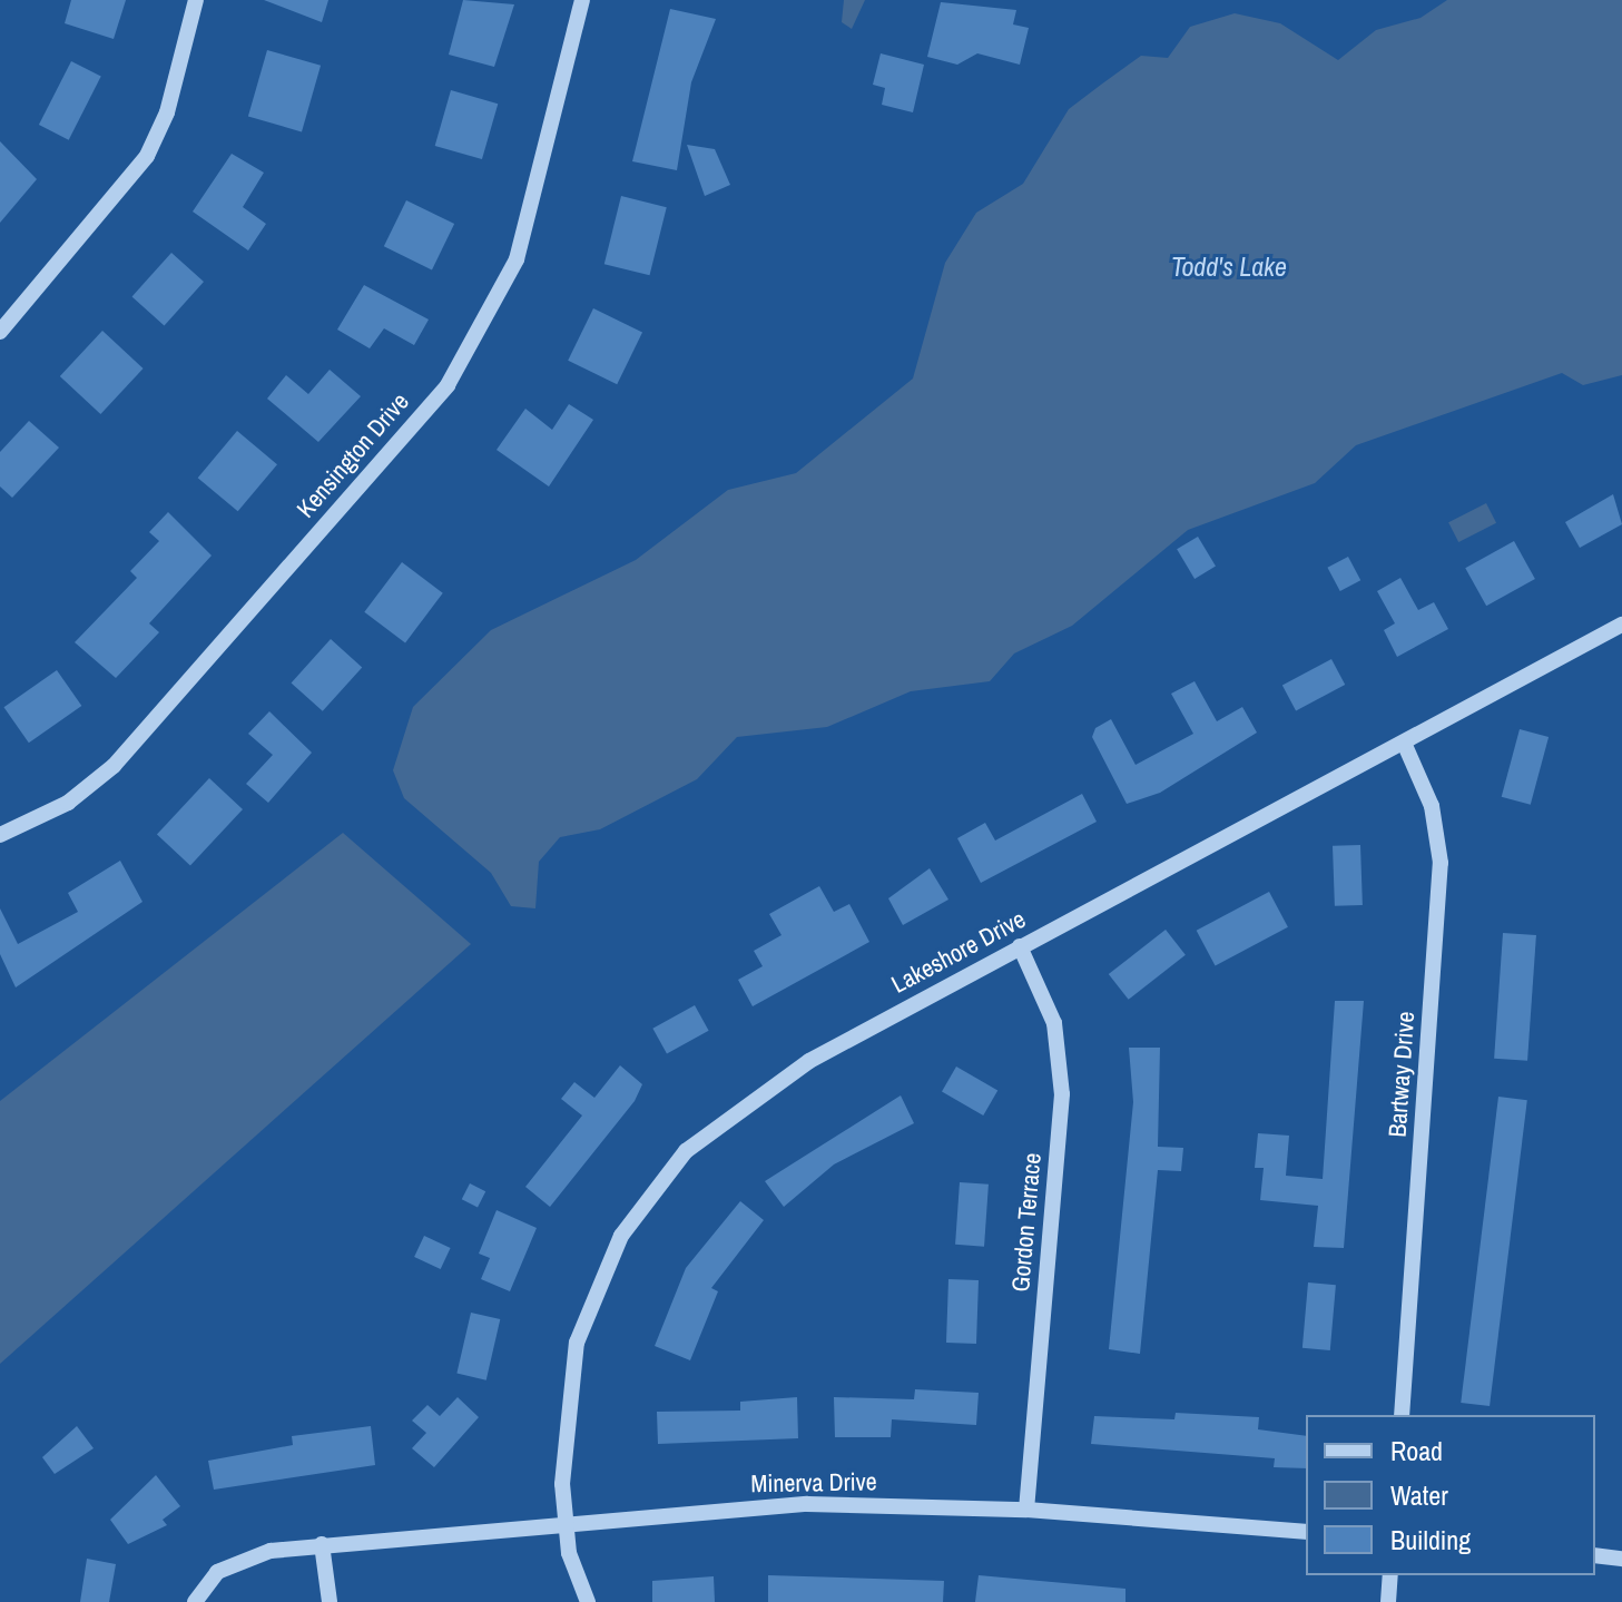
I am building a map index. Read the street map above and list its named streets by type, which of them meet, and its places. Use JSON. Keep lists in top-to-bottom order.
{
  "streets": {
    "street": [
      "Kensington Drive",
      "Lakeshore Drive",
      "Bartway Drive",
      "Gordon Terrace",
      "Minerva Drive"
    ]
  },
  "crossings": [
    ["Lakeshore Drive", "Bartway Drive"],
    ["Lakeshore Drive", "Gordon Terrace"],
    ["Lakeshore Drive", "Minerva Drive"],
    ["Gordon Terrace", "Minerva Drive"]
  ],
  "water": ["Todd's Lake"],
  "legend": ["Road", "Water", "Building"]
}
